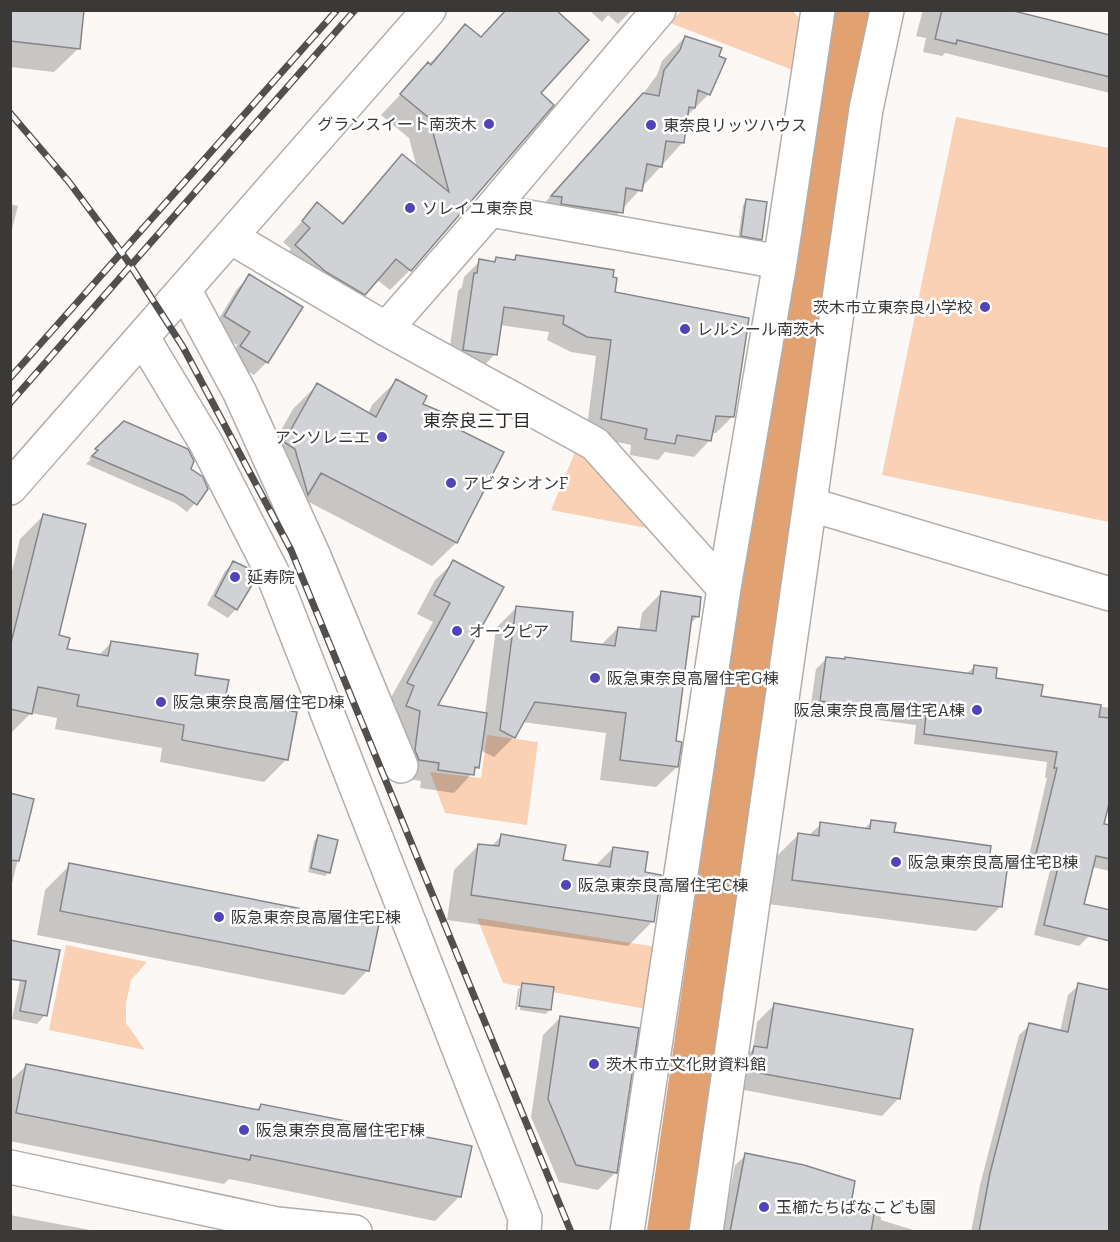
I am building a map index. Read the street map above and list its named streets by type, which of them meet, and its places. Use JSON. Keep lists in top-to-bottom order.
{
  "districts": ["東奈良三丁目"],
  "places": [
    "グランスイート南茨木",
    "東奈良リッツハウス",
    "ソレイユ東奈良",
    "茨木市立東奈良小学校",
    "レルシール南茨木",
    "アンソレニエ",
    "アビタシオンF",
    "延寿院",
    "オークピア",
    "阪急東奈良高層住宅G棟",
    "阪急東奈良高層住宅D棟",
    "阪急東奈良高層住宅A棟",
    "阪急東奈良高層住宅B棟",
    "阪急東奈良高層住宅C棟",
    "阪急東奈良高層住宅E棟",
    "茨木市立文化財資料館",
    "阪急東奈良高層住宅F棟",
    "玉櫛たちばなこども園"
  ]
}
